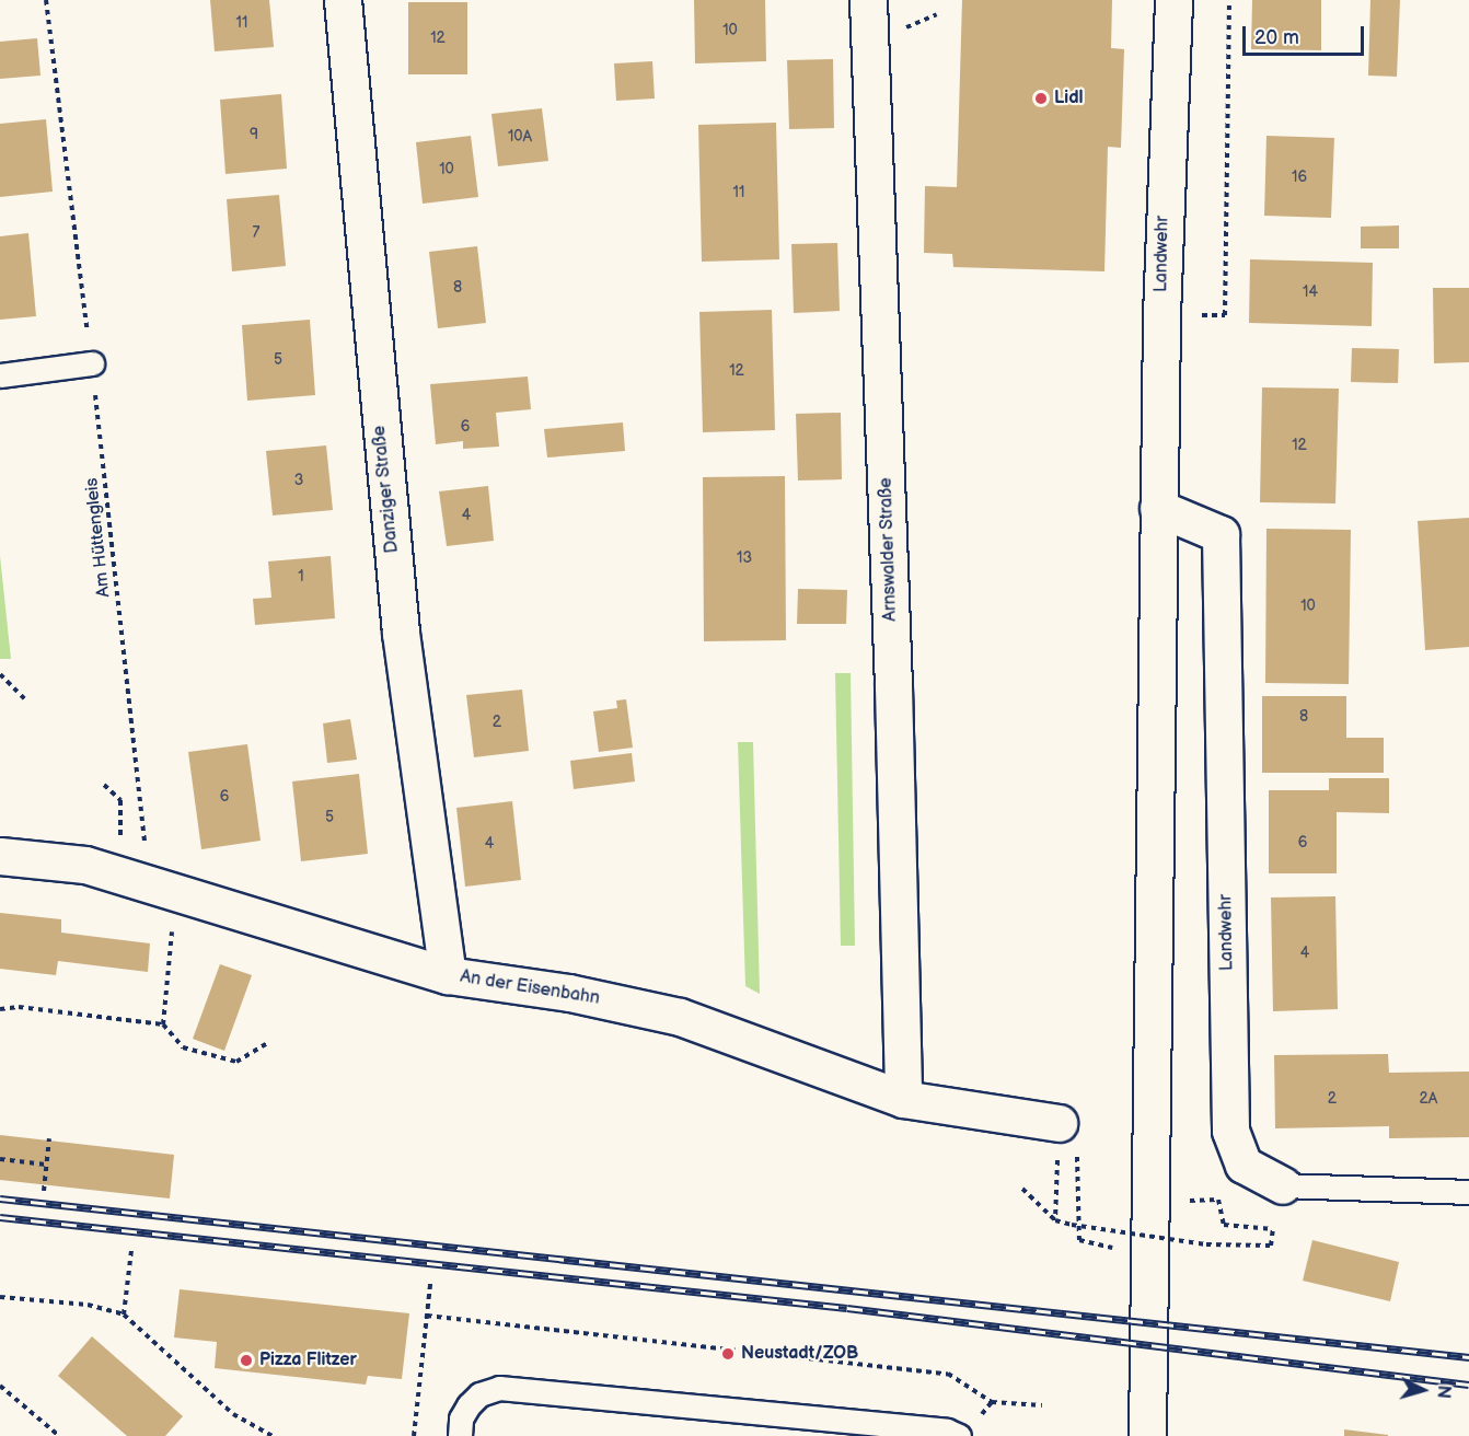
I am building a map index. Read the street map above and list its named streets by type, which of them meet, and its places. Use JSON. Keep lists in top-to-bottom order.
{
  "streets": {
    "street": [
      "Landwehr",
      "Danziger Straße",
      "Arnswalder Straße",
      "An der Eisenbahn"
    ],
    "path": ["Am Hüttengleis"]
  },
  "crossings": [
    ["Danziger Straße", "An der Eisenbahn"],
    ["Am Hüttengleis", "An der Eisenbahn"],
    ["Arnswalder Straße", "An der Eisenbahn"]
  ],
  "places": ["Lidl", "Neustadt/ZOB", "Pizza Flitzer"],
  "house_numbers": [
    "11",
    "10",
    "12",
    "9",
    "10A",
    "10",
    "16",
    "11",
    "7",
    "8",
    "14",
    "5",
    "12",
    "6",
    "12",
    "3",
    "4",
    "13",
    "1",
    "10",
    "8",
    "2",
    "6",
    "5",
    "6",
    "4",
    "4",
    "2",
    "2A"
  ],
  "scale_bar": "20 m",
  "north": "right"
}
